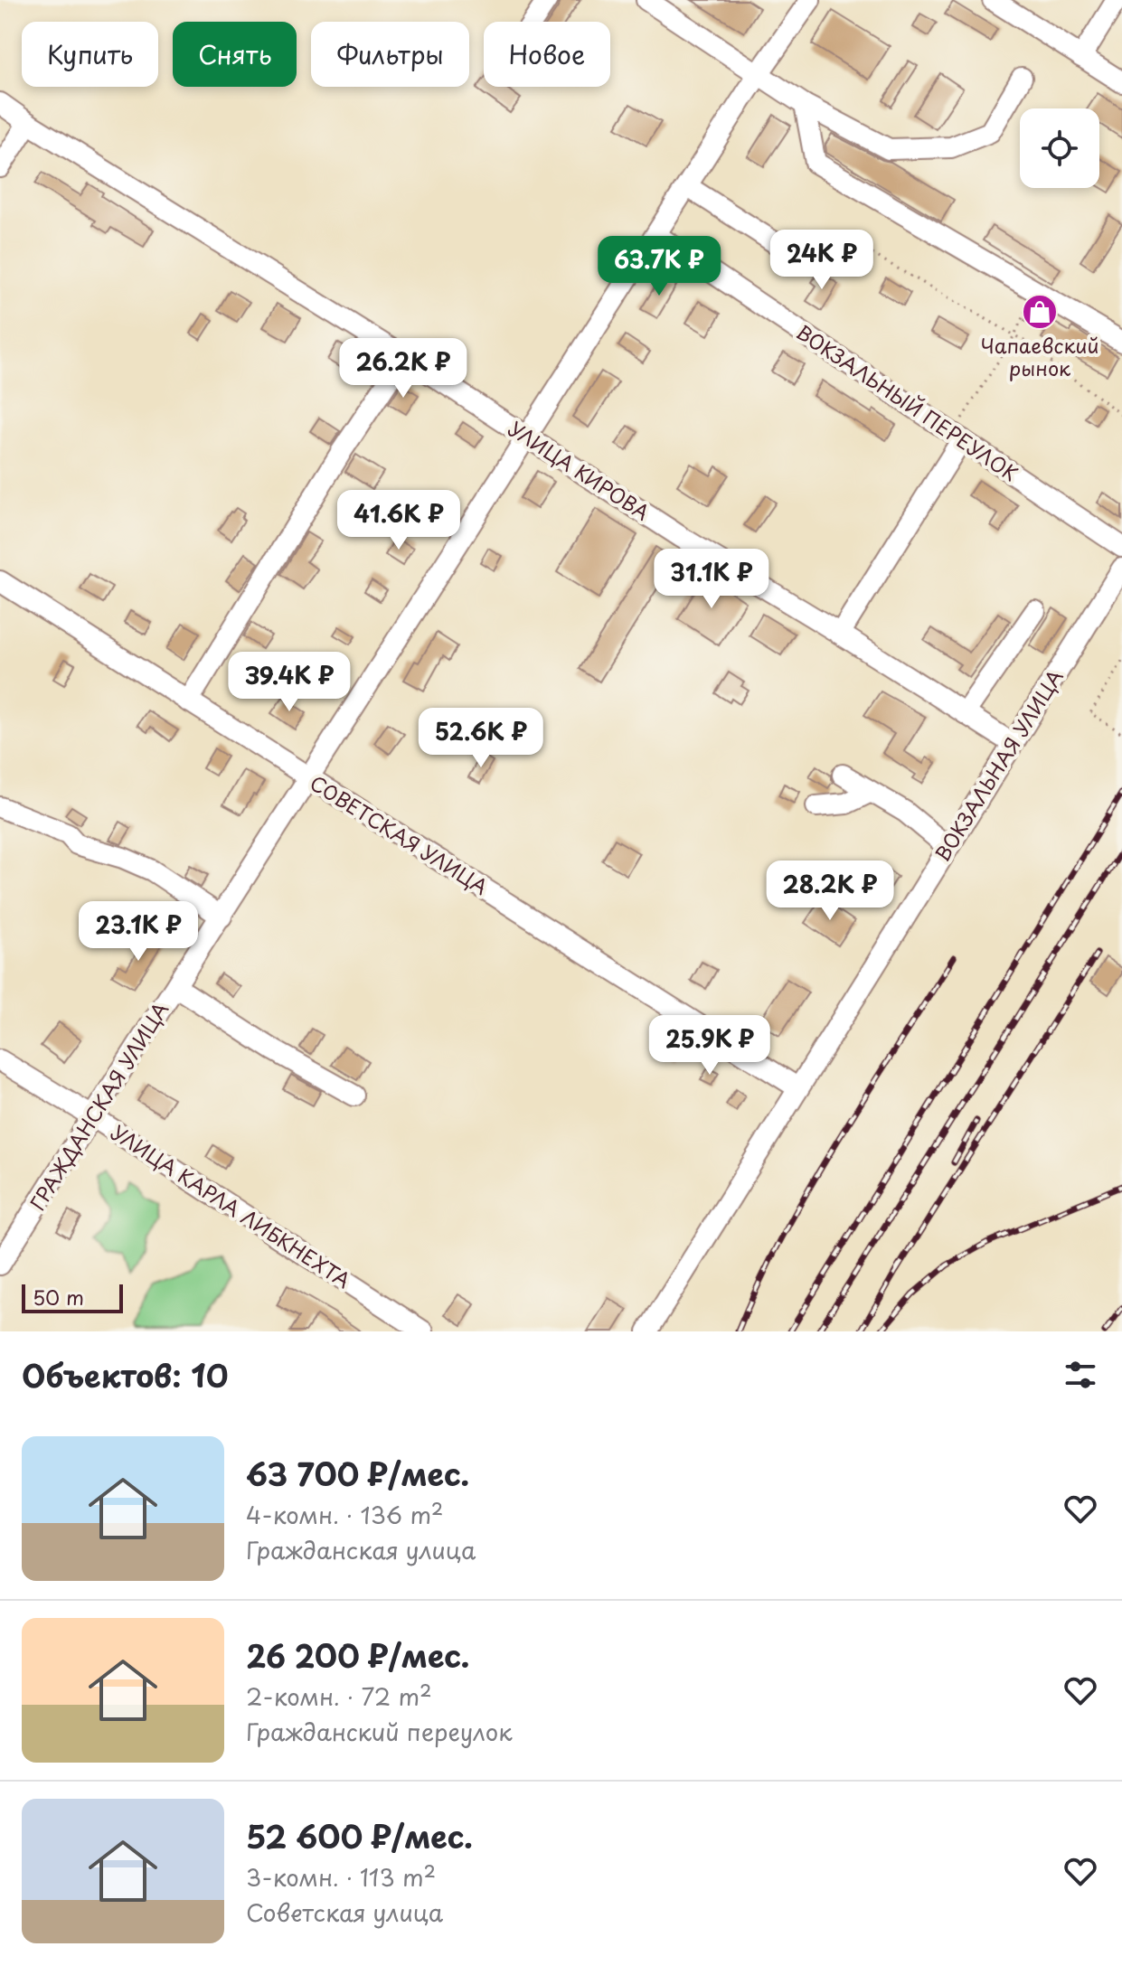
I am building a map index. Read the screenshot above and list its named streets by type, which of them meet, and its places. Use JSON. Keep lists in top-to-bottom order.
{
  "streets": {
    "street": [
      "ВОКЗАЛЬНЫЙ ПЕРЕУЛОК",
      "УЛИЦА КИРОВА",
      "ВОКЗАЛЬНАЯ УЛИЦА",
      "СОВЕТСКАЯ УЛИЦА",
      "ГРАЖДАНСКАЯ УЛИЦА",
      "УЛИЦА КАРЛА ЛИБКНЕХТА"
    ]
  },
  "crossings": [
    ["ВОКЗАЛЬНЫЙ ПЕРЕУЛОК", "ГРАЖДАНСКАЯ УЛИЦА"],
    ["УЛИЦА КИРОВА", "ВОКЗАЛЬНАЯ УЛИЦА"],
    ["УЛИЦА КИРОВА", "ГРАЖДАНСКАЯ УЛИЦА"],
    ["ВОКЗАЛЬНАЯ УЛИЦА", "СОВЕТСКАЯ УЛИЦА"],
    ["СОВЕТСКАЯ УЛИЦА", "ГРАЖДАНСКАЯ УЛИЦА"],
    ["ГРАЖДАНСКАЯ УЛИЦА", "УЛИЦА КАРЛА ЛИБКНЕХТА"]
  ],
  "places": {
    "shop": ["Чапаевский рынок"]
  },
  "scale_bar": "50 m",
  "page": {
    "chip": [
      "Купить",
      "Снять",
      "Фильтры",
      "Новое"
    ],
    "price": [
      "24K ₽",
      "63.7K ₽",
      "26.2K ₽",
      "41.6K ₽",
      "31.1K ₽",
      "39.4K ₽",
      "52.6K ₽",
      "28.2K ₽",
      "23.1K ₽",
      "25.9K ₽"
    ],
    "scale": "50 m",
    "heading": "Объектов: 10",
    "list": [
      {
        "name": "63 700 ₽/мес.",
        "note": "4-комн. · 136 m² · Гражданская улица"
      },
      {
        "name": "26 200 ₽/мес.",
        "note": "2-комн. · 72 m² · Гражданский переулок"
      },
      {
        "name": "52 600 ₽/мес.",
        "note": "3-комн. · 113 m² · Советская улица"
      }
    ]
  }
}
